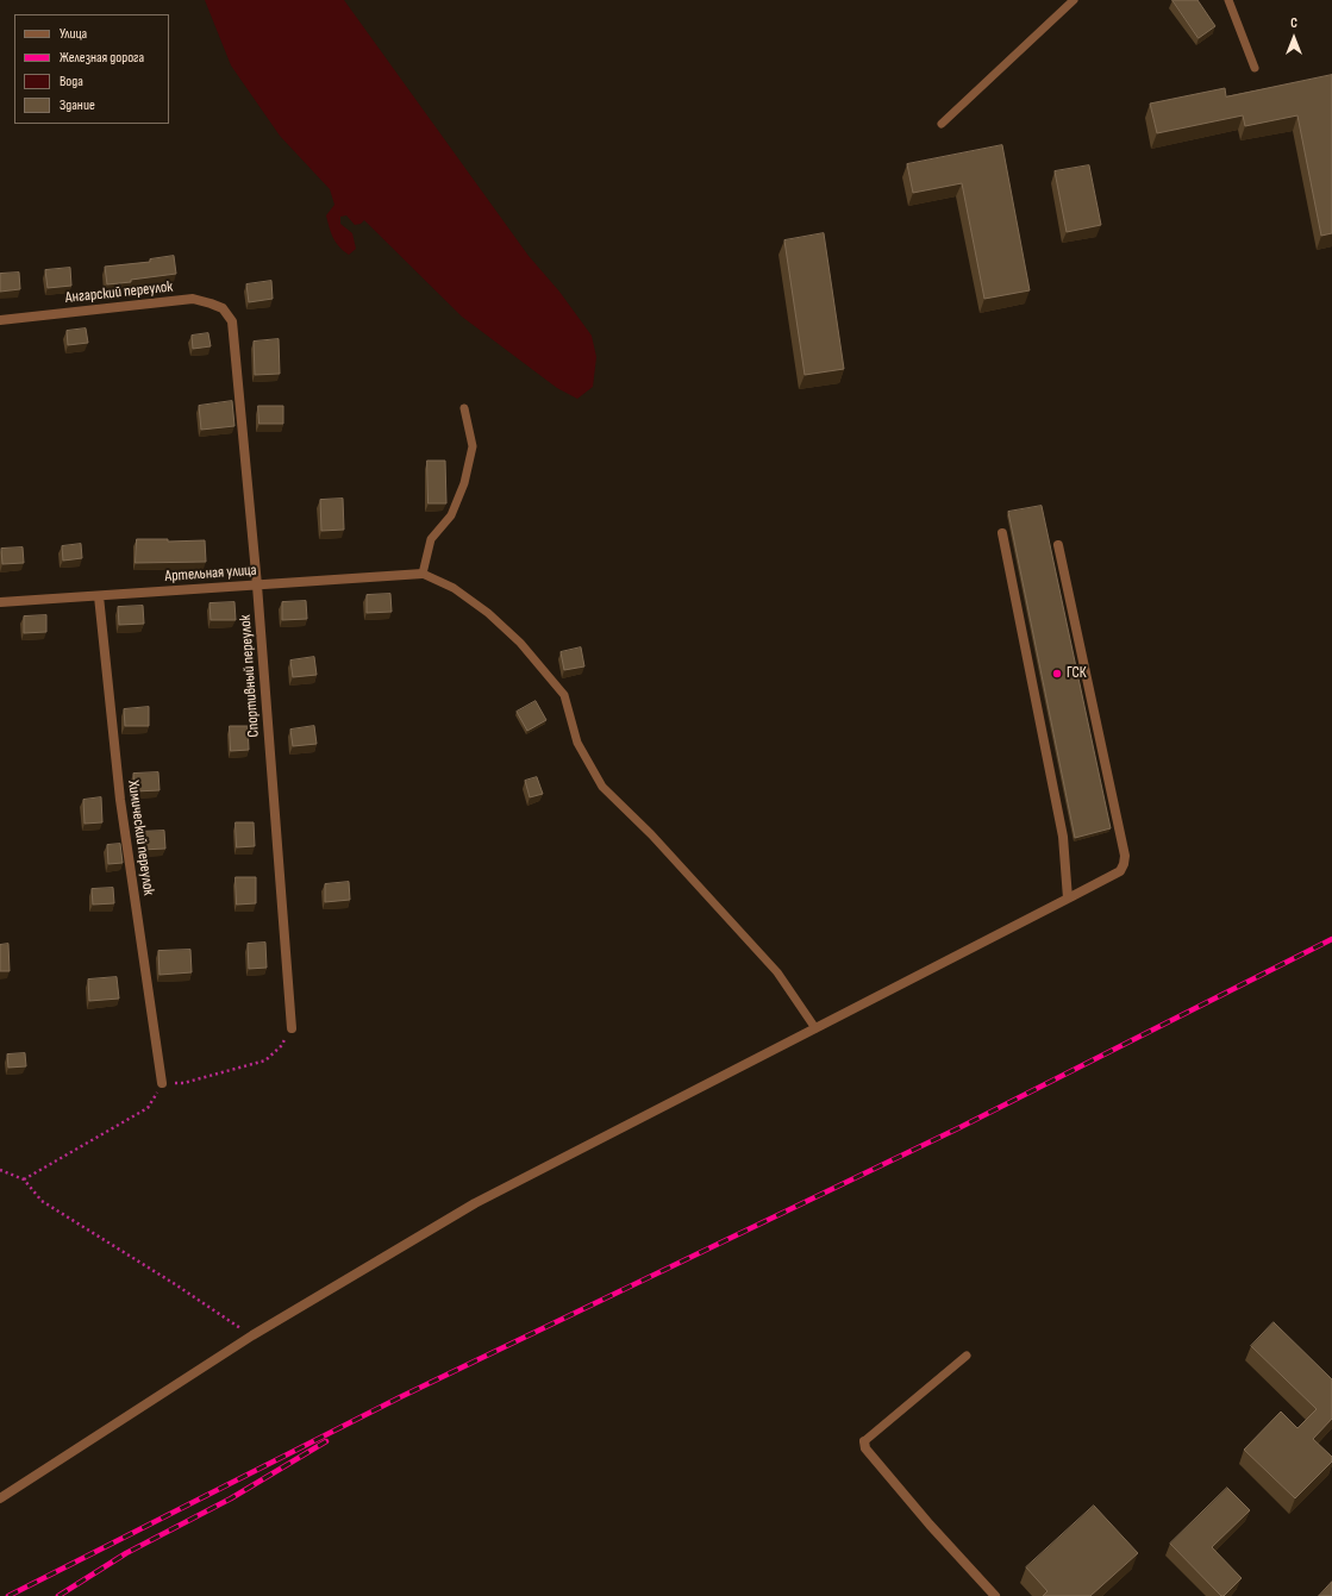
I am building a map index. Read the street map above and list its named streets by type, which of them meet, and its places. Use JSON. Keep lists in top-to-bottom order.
{
  "streets": {
    "street": [
      "Ангарский переулок",
      "Артельная улица",
      "Спортивный переулок",
      "Химический переулок"
    ]
  },
  "crossings": [
    ["Ангарский переулок", "Спортивный переулок"],
    ["Артельная улица", "Спортивный переулок"],
    ["Артельная улица", "Химический переулок"]
  ],
  "places": ["ГСК"],
  "legend": [
    "Улица",
    "Железная дорога",
    "Вода",
    "Здание"
  ],
  "north": "top"
}
